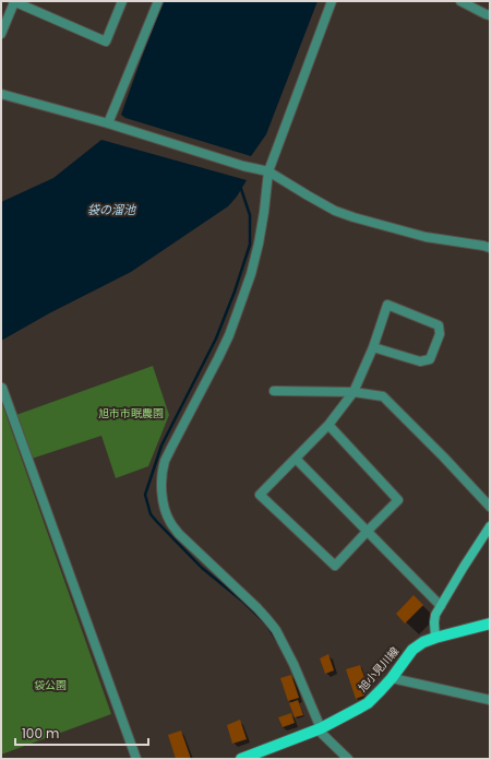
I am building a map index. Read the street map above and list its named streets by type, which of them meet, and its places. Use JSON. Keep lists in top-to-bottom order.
{
  "streets": {
    "main road": ["旭小見川線"]
  },
  "water": ["袋の溜池"],
  "parks": ["旭市市眠農園", "袋公園"],
  "scale_bar": "100 m"
}
